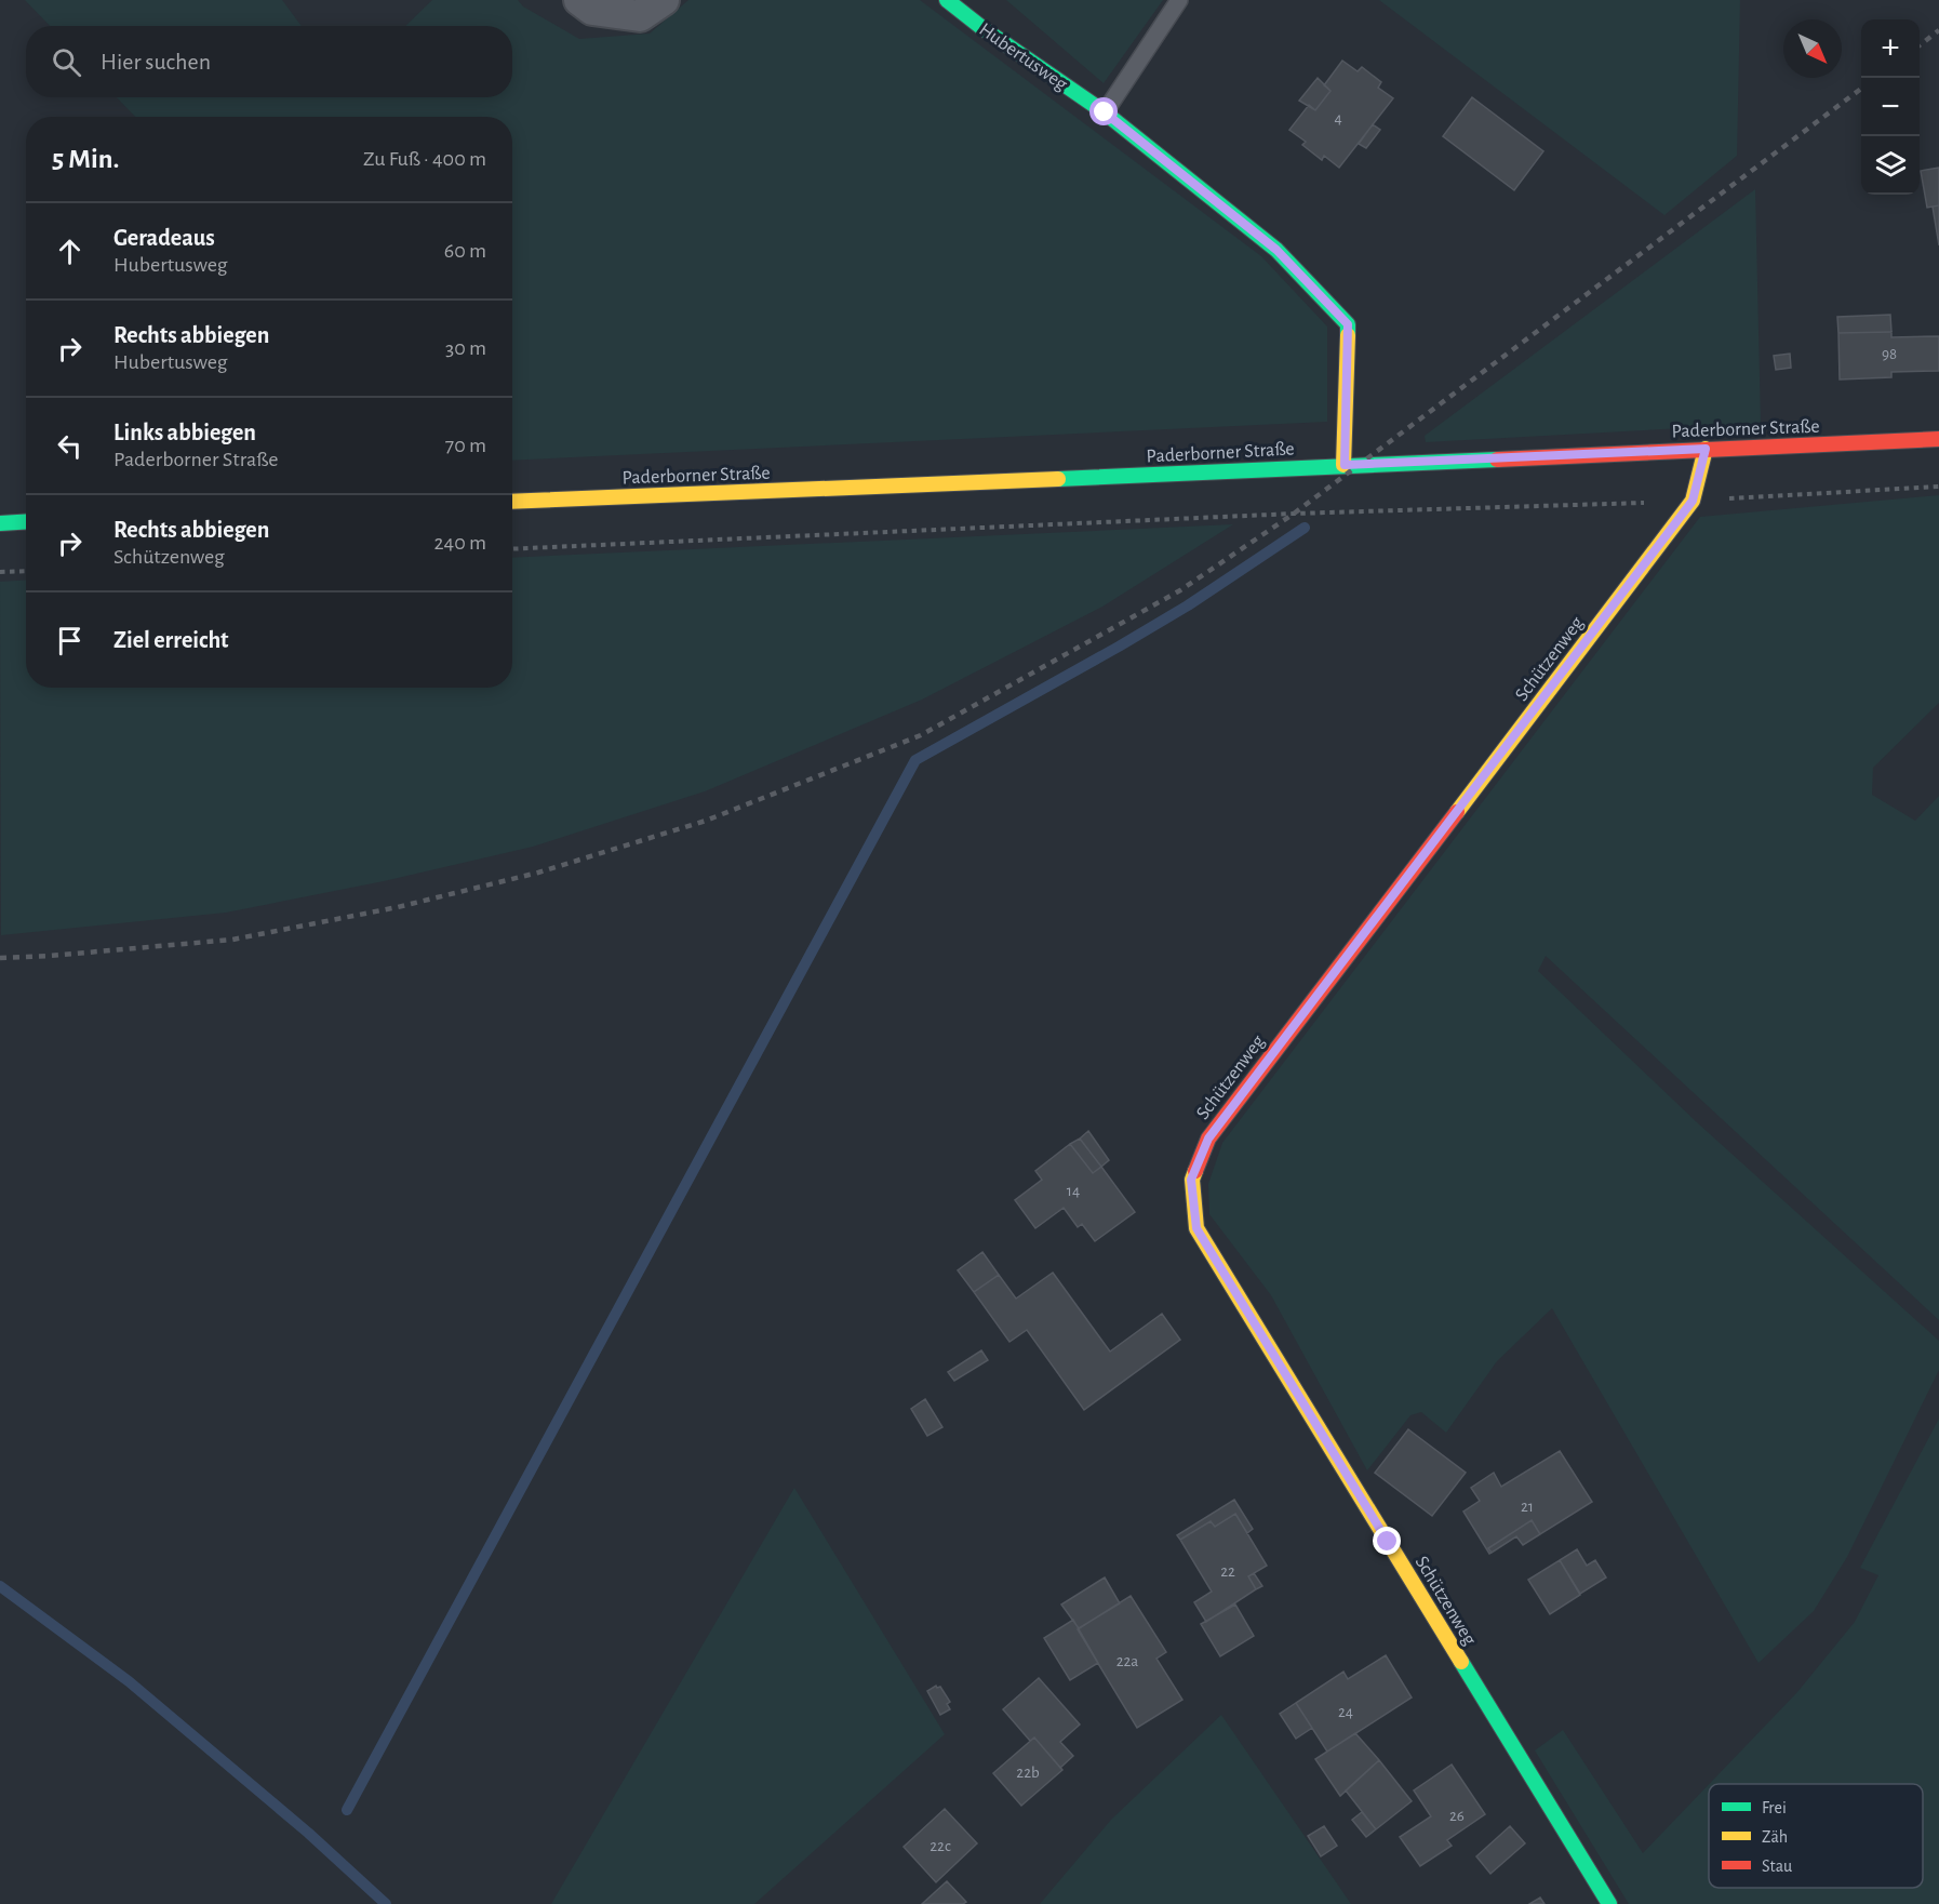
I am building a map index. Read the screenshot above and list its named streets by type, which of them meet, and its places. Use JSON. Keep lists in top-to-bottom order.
{
  "streets": {
    "street": ["Hubertusweg", "Paderborner Straße", "Schützenweg"]
  },
  "crossings": [
    ["Hubertusweg", "Paderborner Straße"],
    ["Paderborner Straße", "Schützenweg"]
  ],
  "house_numbers": [
    "4",
    "98",
    "14",
    "21",
    "22",
    "22a",
    "24",
    "22b",
    "26",
    "22c"
  ],
  "legend": ["Frei", "Zäh", "Stau"],
  "north": "bottom right",
  "page": {
    "map_buttons": ["+", "−"],
    "search": "Hier suchen",
    "heading": ["5 Min.", "Zu Fuß · 400 m"],
    "list": [
      ["Geradeaus", "Hubertusweg", "60 m"],
      ["Rechts abbiegen", "Hubertusweg", "30 m"],
      ["Links abbiegen", "Paderborner Straße", "70 m"],
      ["Rechts abbiegen", "Schützenweg", "240 m"],
      "Ziel erreicht"
    ]
  }
}
